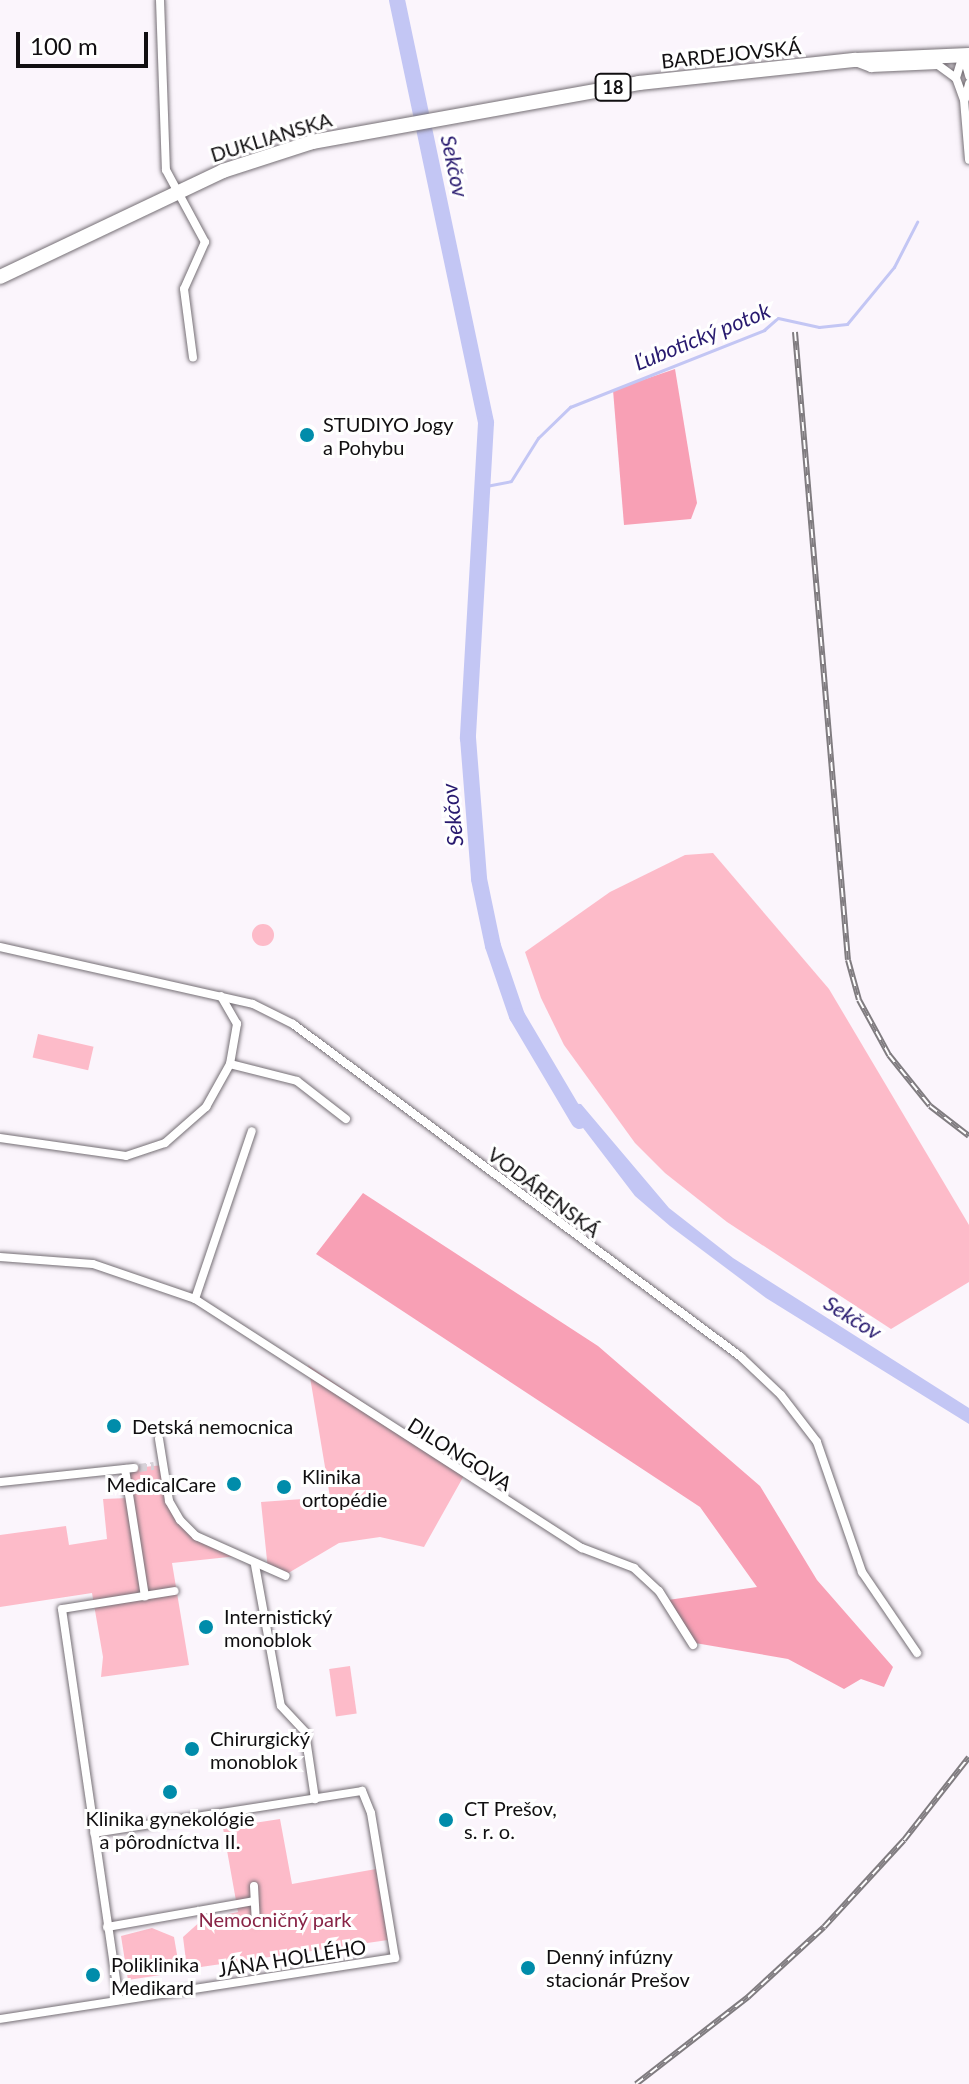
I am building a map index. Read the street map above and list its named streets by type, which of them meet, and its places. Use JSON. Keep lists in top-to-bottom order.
{
  "streets": {
    "main road": ["BARDEJOVSKÁ", "18", "DUKLIANSKA"],
    "street": ["VODÁRENSKÁ", "DILONGOVA", "JÁNA HOLLÉHO"]
  },
  "crossings": [
    ["BARDEJOVSKÁ", "DUKLIANSKA"]
  ],
  "water": ["Sekčov", "Ľubotický potok"],
  "parks": ["Nemocničný park"],
  "places": [
    "STUDIYO Jogy a Pohybu",
    "Detská nemocnica",
    "MedicalCare",
    "Klinika ortopédie",
    "Internistický monoblok",
    "Chirurgický monoblok",
    "Klinika gynekológie a pôrodníctva II.",
    "CT Prešov, s. r. o.",
    "Denný infúzny stacionár Prešov",
    "Poliklinika Medikard"
  ],
  "scale_bar": "100 m"
}
